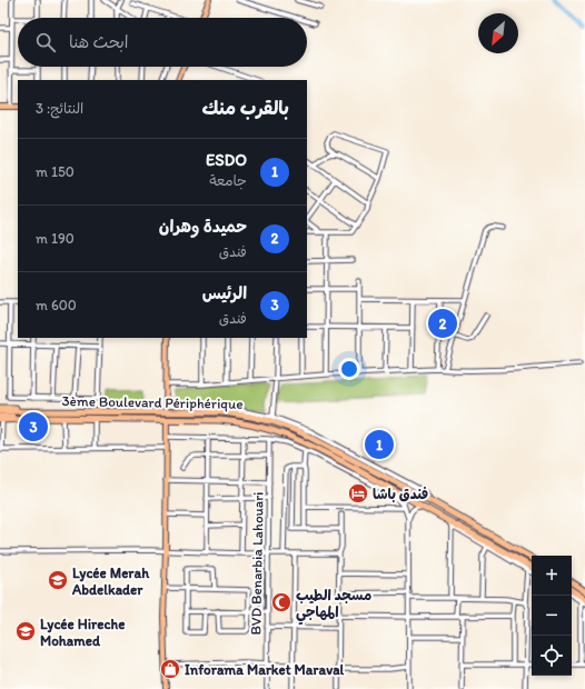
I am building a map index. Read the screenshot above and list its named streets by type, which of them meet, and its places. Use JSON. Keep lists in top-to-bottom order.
{
  "streets": {
    "highway": ["3ème Boulevard Périphérique"],
    "street": ["BVD Benarbia Lahouari"]
  },
  "places": {
    "hotel": ["فندق باشا"],
    "school or university": ["Lycée Merah Abdelkader", "Lycée Hireche Mohamed"],
    "mosque": ["مسجد الطيب المهاجي"],
    "shop": ["Inforama Market Maraval"]
  },
  "north": "bottom left",
  "page": {
    "search": "ابحث هنا",
    "heading": ["بالقرب منك", "النتائج: 3"],
    "list": [
      {
        "mark": "1",
        "name": "ESDO",
        "note": "جامعة",
        "value": "150 m"
      },
      {
        "mark": "2",
        "name": "حميدة وهران",
        "note": "فندق",
        "value": "190 m"
      },
      {
        "mark": "3",
        "name": "الرئيس",
        "note": "فندق",
        "value": "600 m"
      }
    ],
    "pins": ["2", "3", "1"],
    "map_buttons": ["+", "−"]
  }
}
